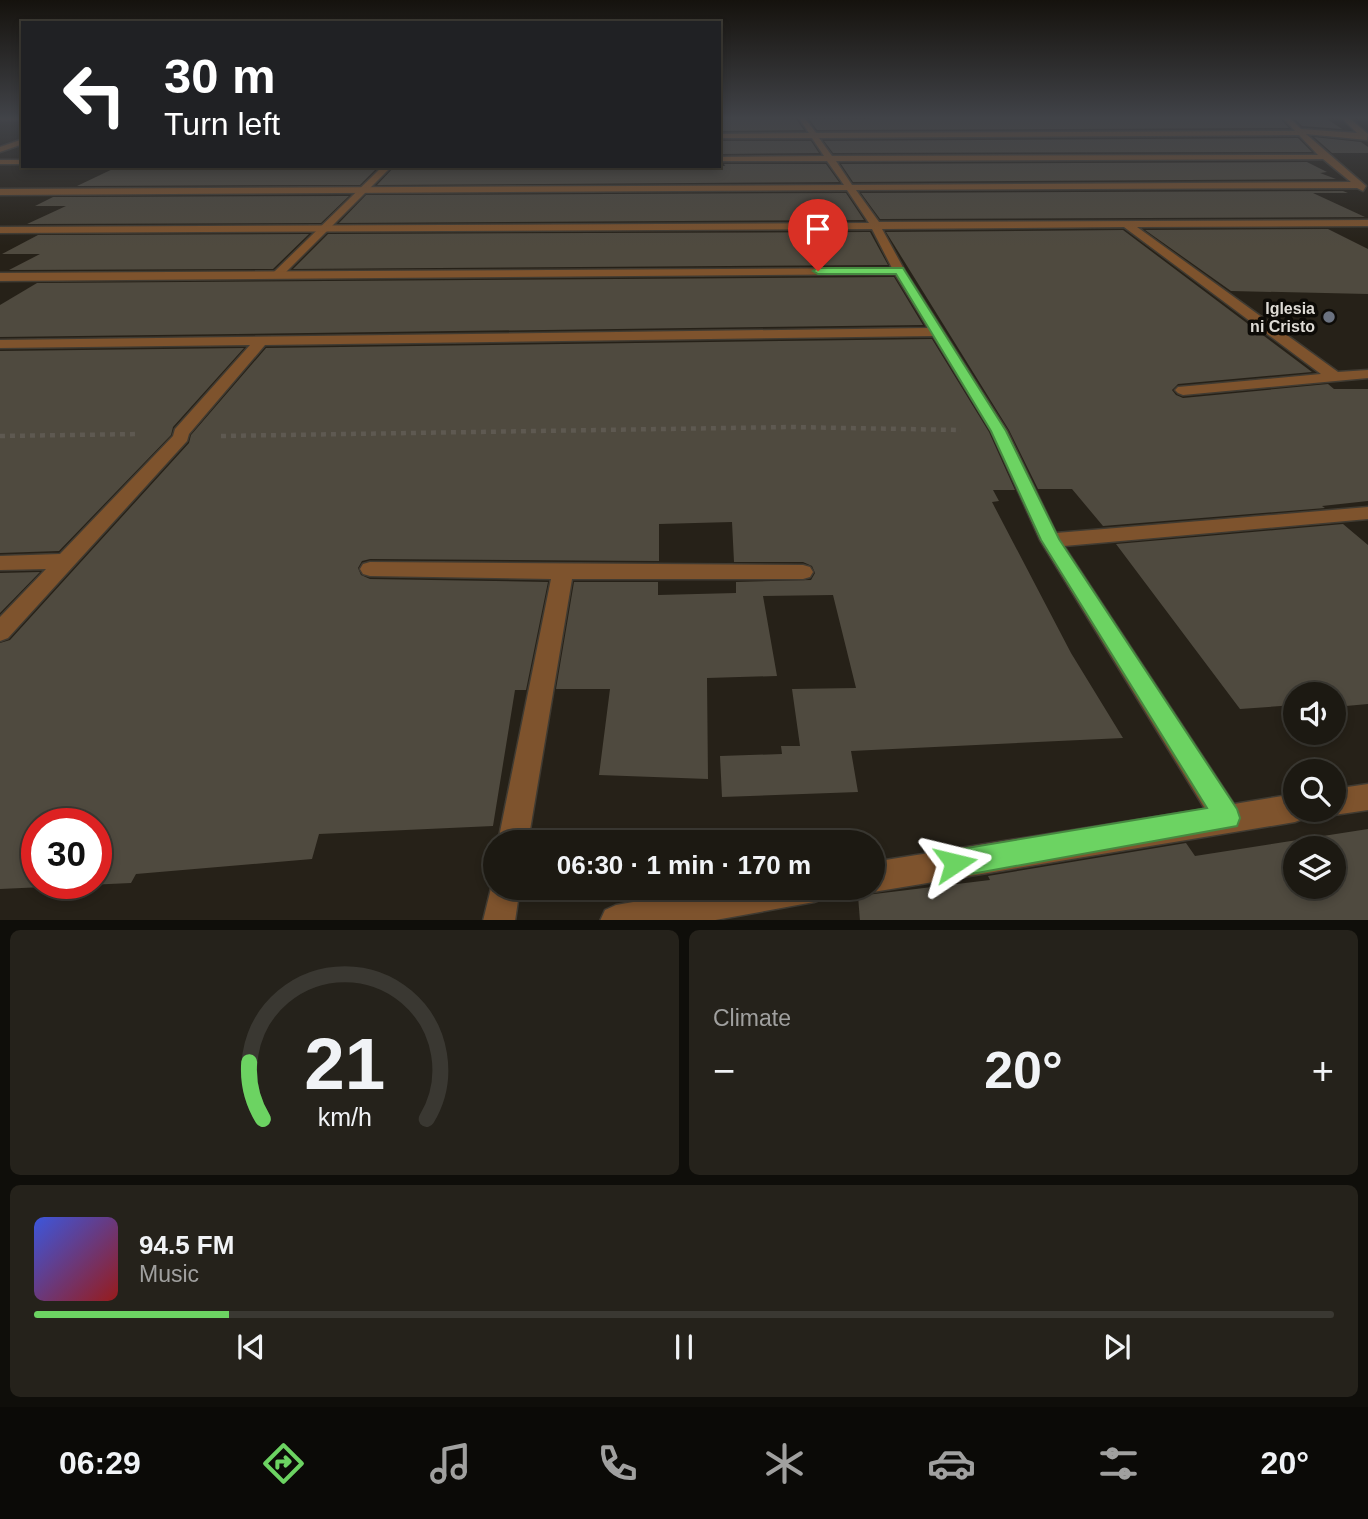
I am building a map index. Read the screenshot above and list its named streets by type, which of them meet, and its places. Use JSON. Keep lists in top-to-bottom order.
{
  "places": ["Iglesia ni Cristo"],
  "page": {
    "turn": ["30 m", "Turn left"],
    "limit": "30",
    "trip": "06:30 · 1 min · 170 m",
    "tile": "Climate",
    "heat": ["−", "20°", "+"],
    "song": ["94.5 FM", "Music"],
    "tabs": ["06:29", "20°"],
    "gauge": ["21", "km/h"]
  }
}
